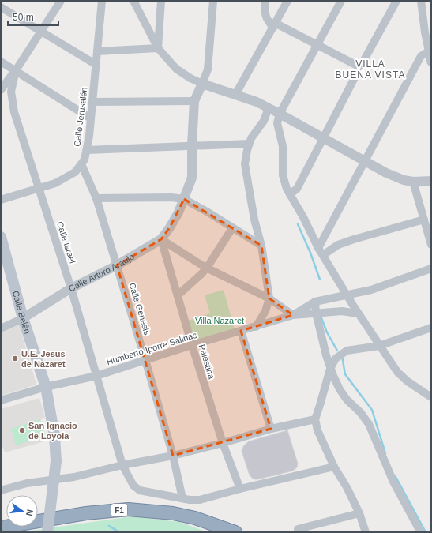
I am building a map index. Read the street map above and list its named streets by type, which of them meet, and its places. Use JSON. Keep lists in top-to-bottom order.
{
  "streets": {
    "highway": ["F1"],
    "main road": ["Calle Belén"],
    "street": [
      "Calle Jerusalén",
      "Calle Israel",
      "Calle Arturo Araujo",
      "Calle Genesis",
      "Humberto Iporre Salinas",
      "Palestina"
    ]
  },
  "crossings": [
    ["Calle Jerusalén", "Calle Israel"],
    ["Calle Jerusalén", "Calle Genesis"],
    ["Calle Israel", "Calle Arturo Araujo"],
    ["Calle Israel", "Calle Genesis"],
    ["Calle Israel", "Humberto Iporre Salinas"],
    ["Calle Israel", "Palestina"],
    ["Calle Arturo Araujo", "Calle Genesis"],
    ["Calle Arturo Araujo", "Calle Belén"],
    ["Calle Arturo Araujo", "Palestina"],
    ["Calle Genesis", "Humberto Iporre Salinas"],
    ["Calle Belén", "Humberto Iporre Salinas"],
    ["Humberto Iporre Salinas", "Palestina"]
  ],
  "districts": ["VILLA BUENA VISTA"],
  "parks": ["Villa Nazaret"],
  "places": ["U.E. Jesus de Nazaret", "San Ignacio de Loyola"],
  "scale_bar": "50 m",
  "north": "right"
}
